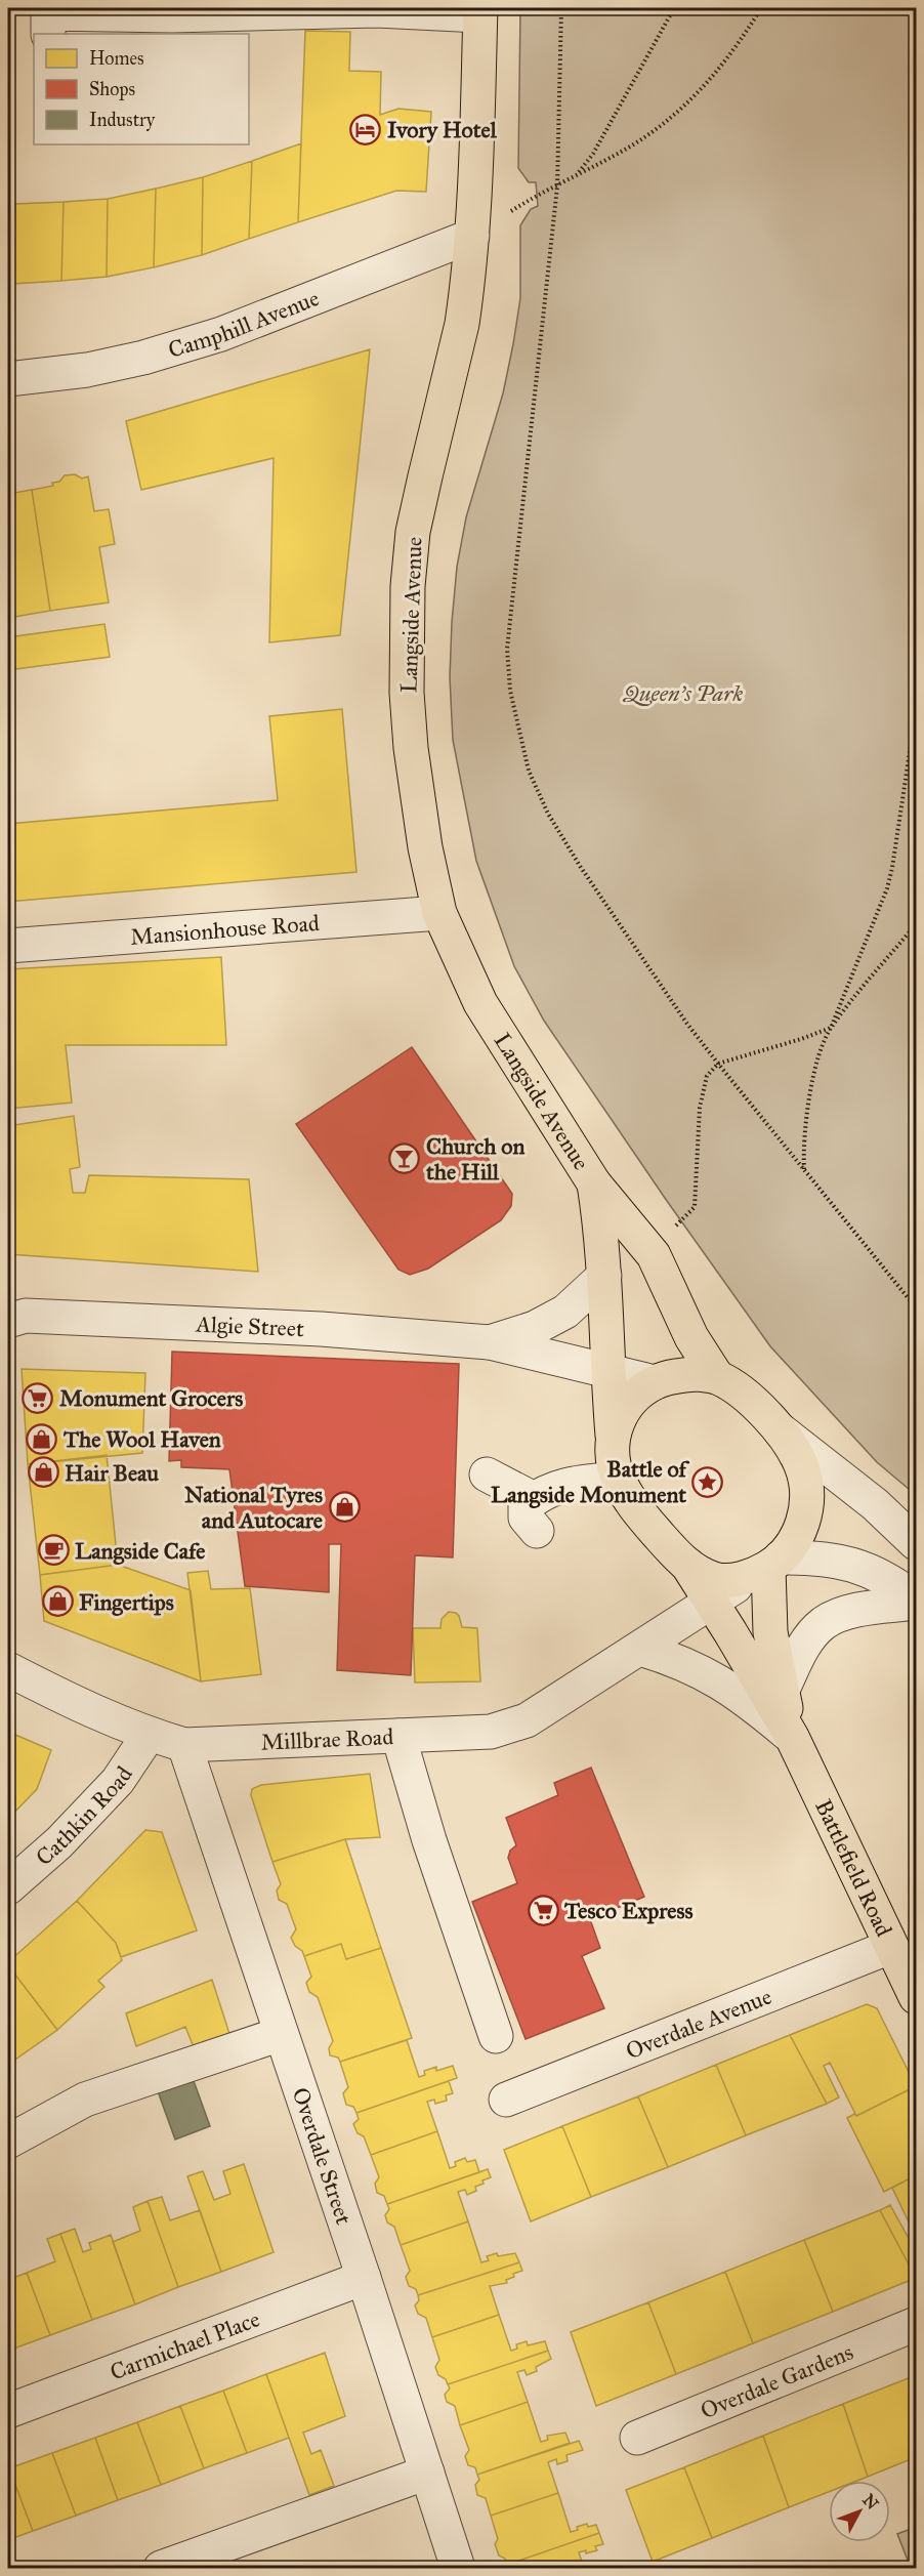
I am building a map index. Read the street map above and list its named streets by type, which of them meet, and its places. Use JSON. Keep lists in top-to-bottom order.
{
  "streets": {
    "main road": ["Langside Avenue", "Battlefield Road"],
    "street": [
      "Camphill Avenue",
      "Mansionhouse Road",
      "Algie Street",
      "Millbrae Road",
      "Cathkin Road",
      "Overdale Avenue",
      "Overdale Street",
      "Carmichael Place",
      "Overdale Gardens"
    ]
  },
  "crossings": [
    ["Camphill Avenue", "Langside Avenue"],
    ["Langside Avenue", "Mansionhouse Road"],
    ["Langside Avenue", "Algie Street"],
    ["Langside Avenue", "Millbrae Road"],
    ["Langside Avenue", "Battlefield Road"],
    ["Algie Street", "Millbrae Road"],
    ["Algie Street", "Battlefield Road"],
    ["Millbrae Road", "Cathkin Road"],
    ["Millbrae Road", "Battlefield Road"],
    ["Millbrae Road", "Overdale Street"],
    ["Battlefield Road", "Overdale Avenue"],
    ["Overdale Street", "Carmichael Place"]
  ],
  "parks": ["Queen's Park"],
  "places": {
    "hotel": ["Ivory Hotel"],
    "bar": ["Church on the Hill"],
    "supermarket": ["Monument Grocers", "Tesco Express"],
    "shop": [
      "The Wool Haven",
      "Hair Beau",
      "National Tyres and Autocare",
      "Fingertips"
    ],
    "place": ["Battle of Langside Monument"],
    "cafe": ["Langside Cafe"]
  },
  "legend": ["Homes", "Shops", "Industry"],
  "north": "top right"
}
